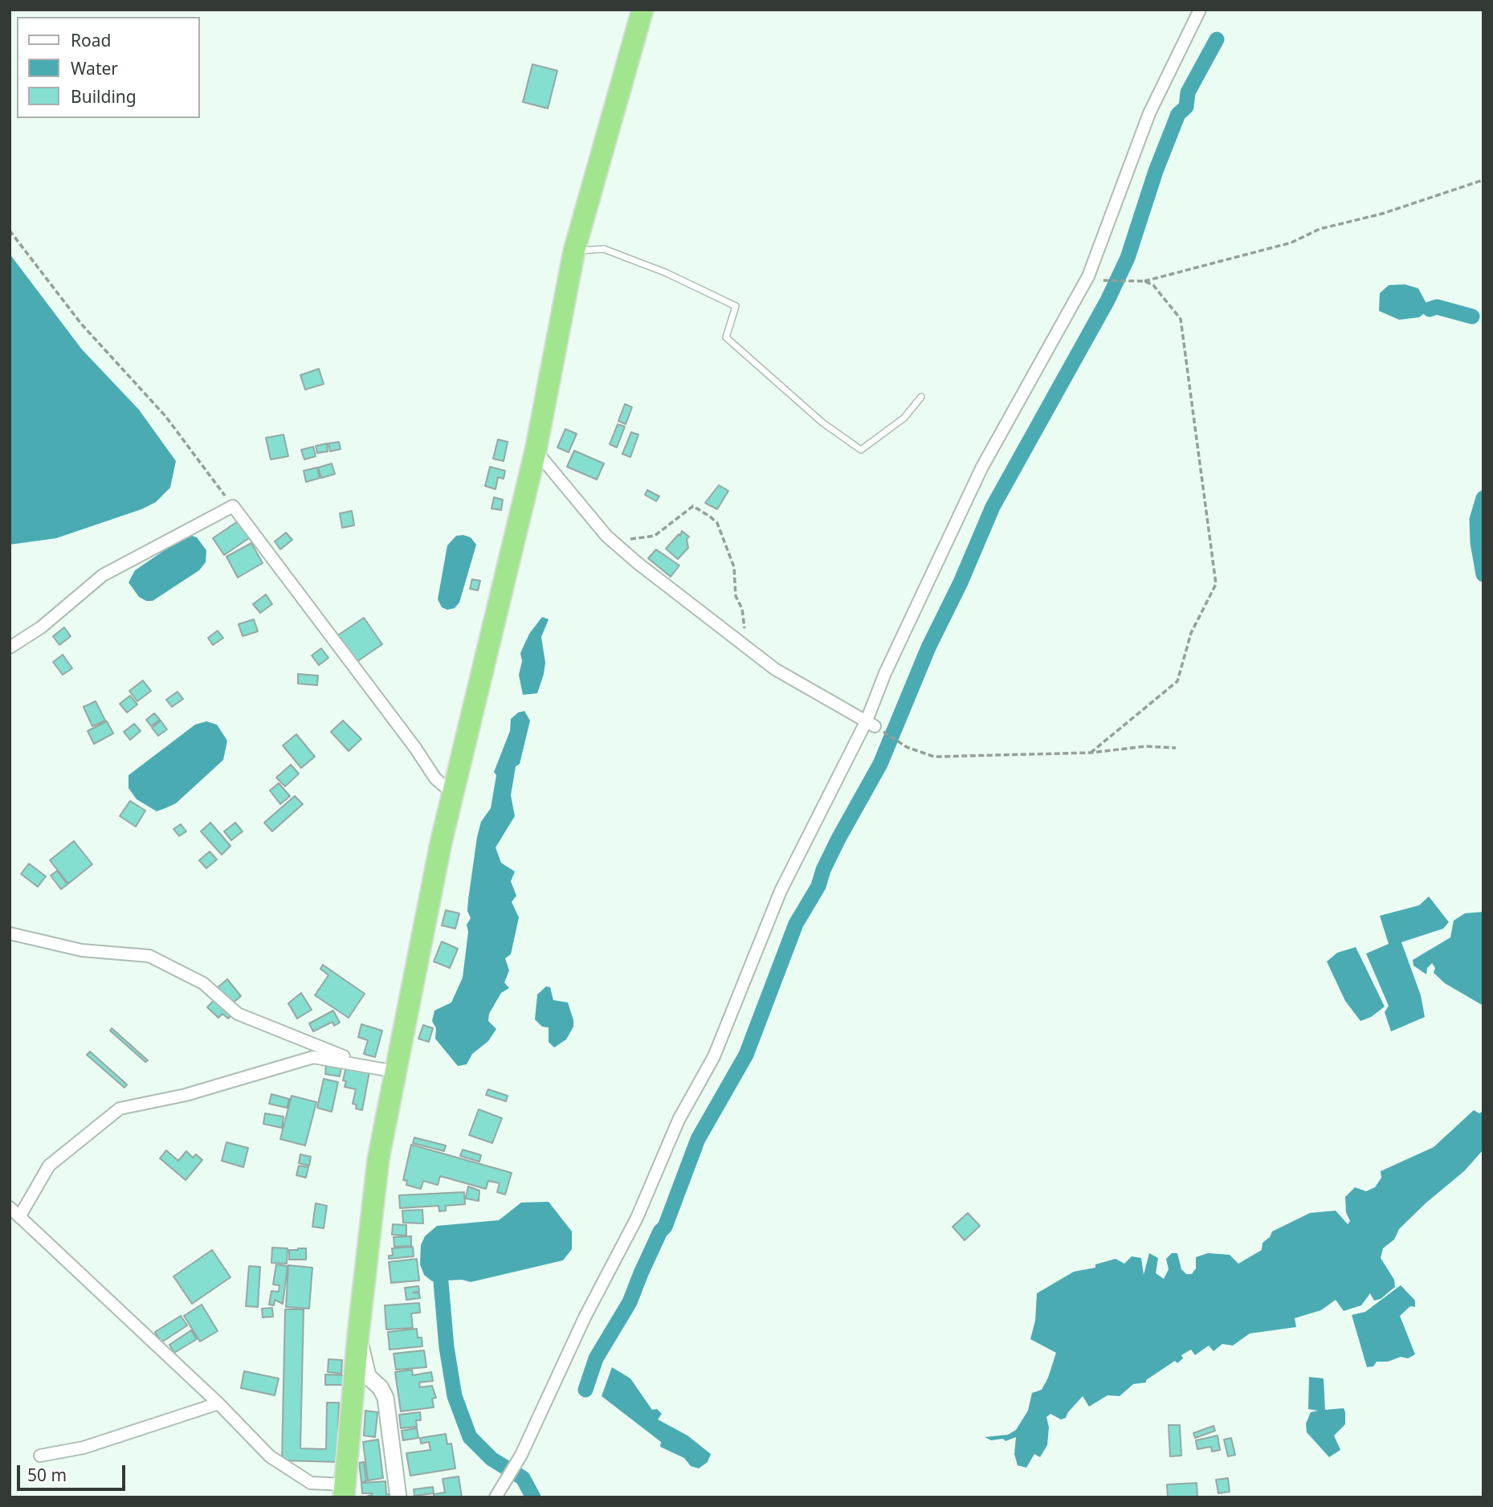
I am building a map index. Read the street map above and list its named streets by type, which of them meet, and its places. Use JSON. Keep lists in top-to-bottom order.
{
  "legend": ["Road", "Water", "Building"],
  "scale_bar": "50 m"
}
